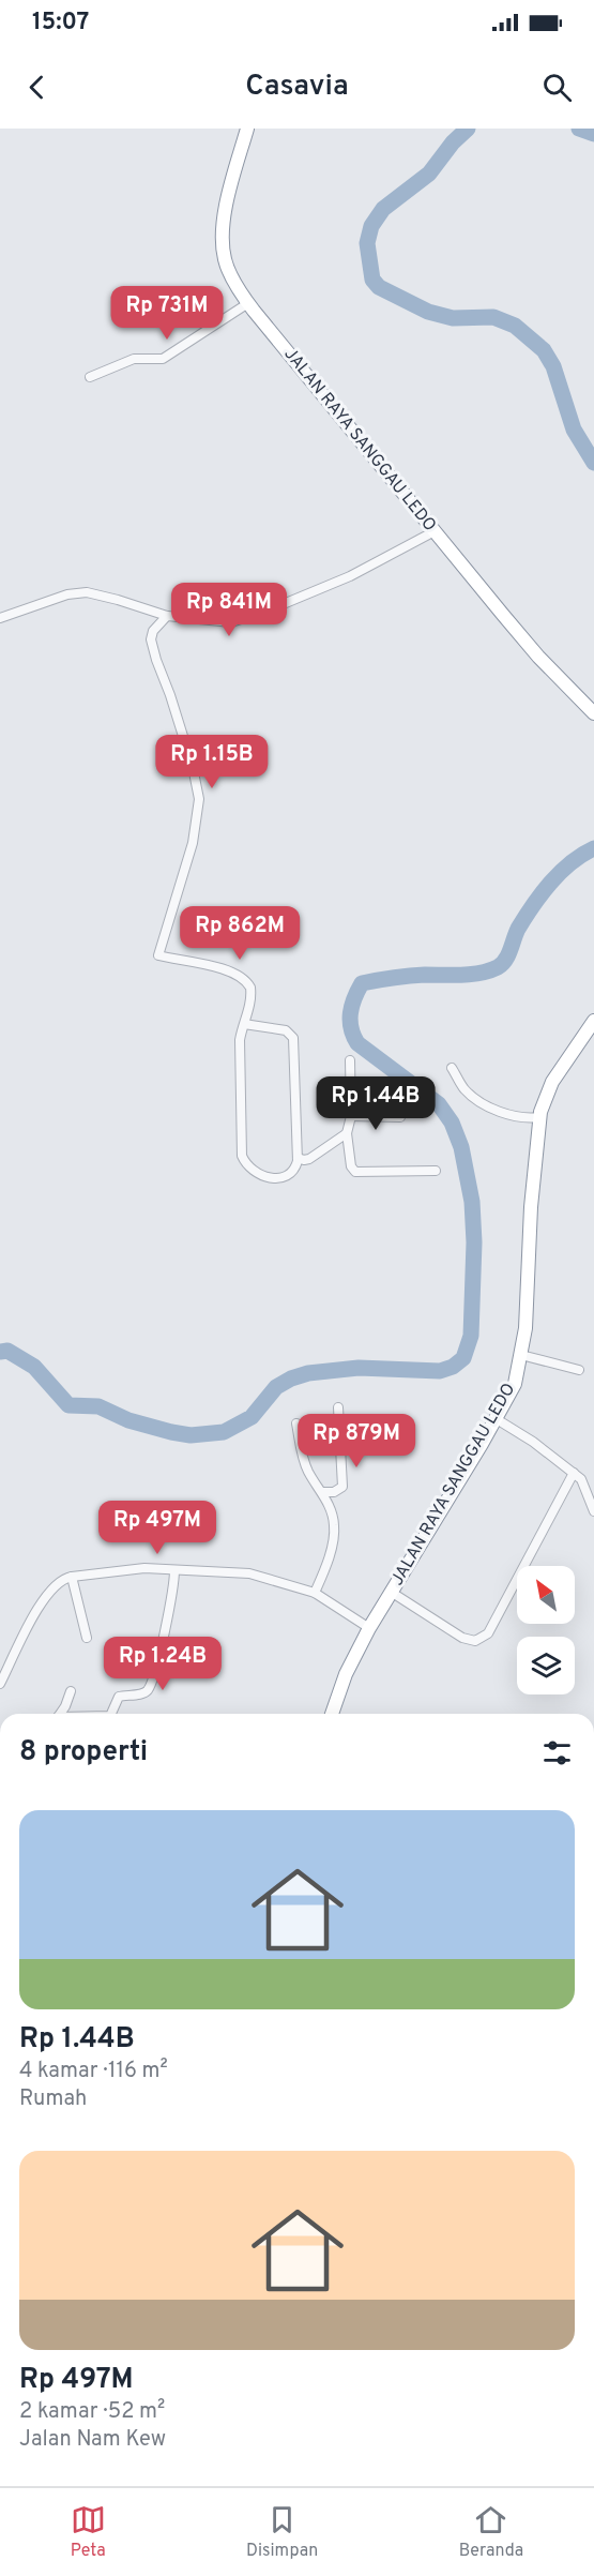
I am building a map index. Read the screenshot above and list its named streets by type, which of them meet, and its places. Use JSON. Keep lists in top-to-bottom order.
{
  "streets": {
    "highway": ["JALAN RAYA SANGGAU LEDO"]
  },
  "north": "top left",
  "page": {
    "status": "15:07",
    "header": "Casavia",
    "price": [
      "Rp 731M",
      "Rp 841M",
      "Rp 1.15B",
      "Rp 862M",
      "Rp 1.44B",
      "Rp 879M",
      "Rp 497M",
      "Rp 1.24B"
    ],
    "heading": "8 properti",
    "list": [
      {
        "name": "Rp 1.44B",
        "note": "4 kamar · 116 m² · Rumah"
      },
      {
        "name": "Rp 497M",
        "note": "2 kamar · 52 m² · Jalan Nam Kew"
      }
    ],
    "tabs": ["Peta", "Disimpan", "Beranda"]
  }
}
